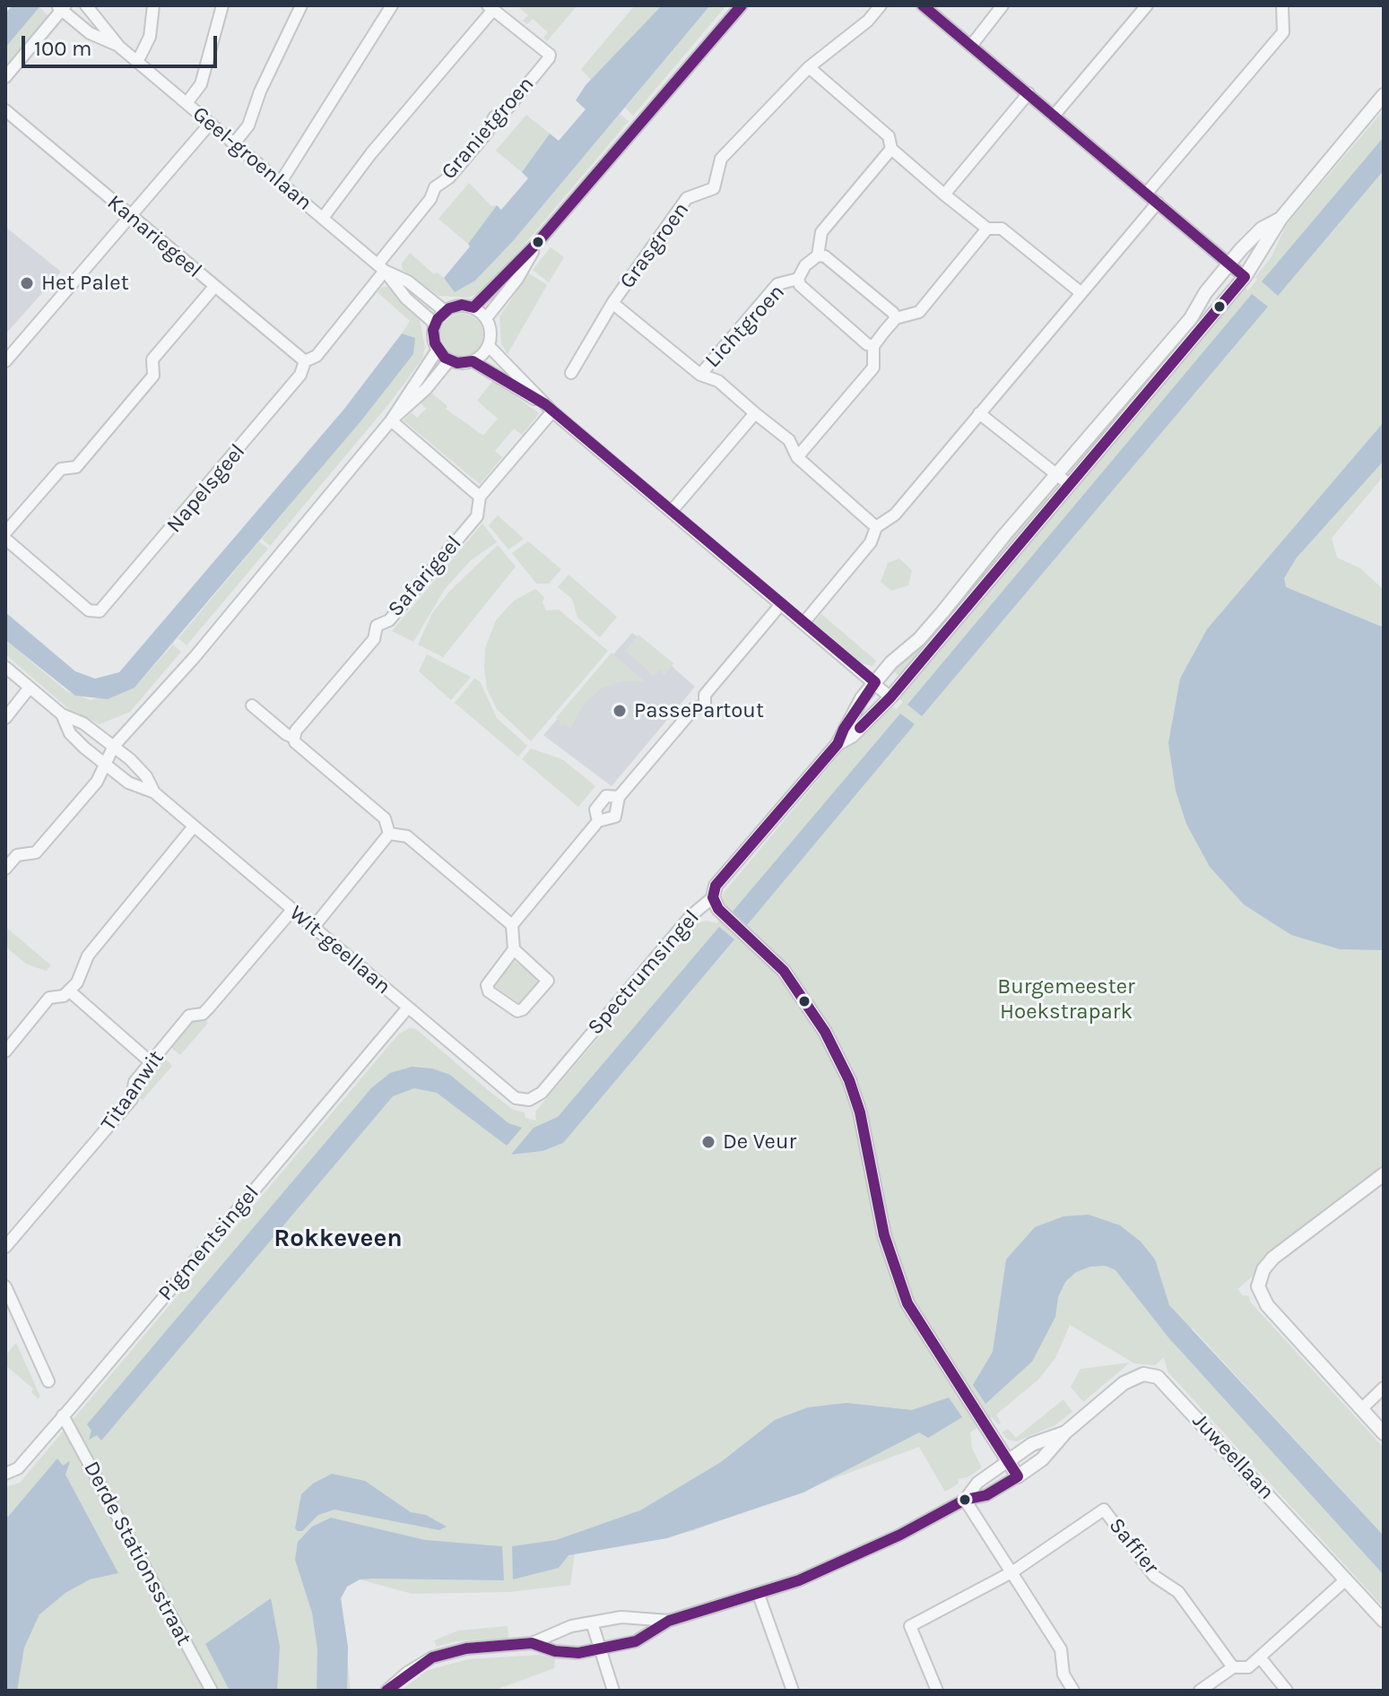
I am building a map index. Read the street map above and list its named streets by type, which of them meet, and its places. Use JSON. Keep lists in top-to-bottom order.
{
  "streets": {
    "street": [
      "Granietgroen",
      "Geel-groenlaan",
      "Kanariegeel",
      "Grasgroen",
      "Lichtgroen",
      "Napelsgeel",
      "Safarigeel",
      "Wit-geellaan",
      "Spectrumsingel",
      "Titaanwit",
      "Pigmentsingel",
      "Juweellaan",
      "Saffier",
      "Derde Stationsstraat"
    ]
  },
  "crossings": [
    ["Granietgroen", "Geel-groenlaan"],
    ["Granietgroen", "Napelsgeel"],
    ["Geel-groenlaan", "Napelsgeel"],
    ["Kanariegeel", "Napelsgeel"],
    ["Grasgroen", "Lichtgroen"],
    ["Wit-geellaan", "Spectrumsingel"],
    ["Wit-geellaan", "Titaanwit"],
    ["Wit-geellaan", "Pigmentsingel"],
    ["Pigmentsingel", "Derde Stationsstraat"]
  ],
  "districts": ["Rokkeveen"],
  "parks": ["Burgemeester Hoekstrapark"],
  "places": ["Het Palet", "PassePartout", "De Veur"],
  "scale_bar": "100 m"
}
